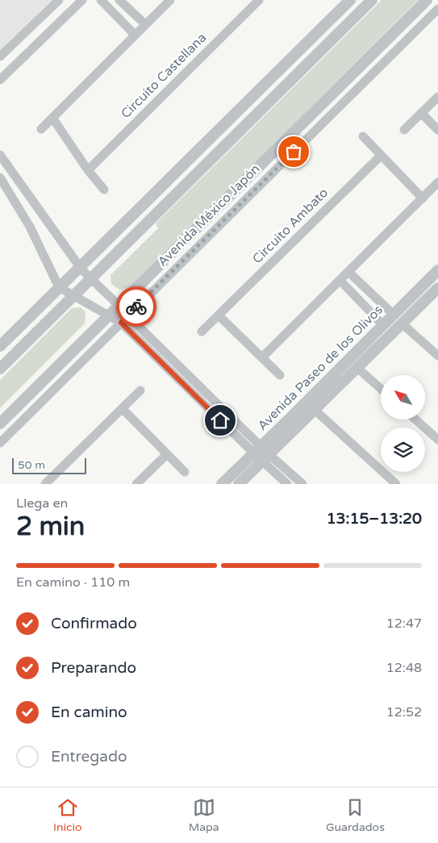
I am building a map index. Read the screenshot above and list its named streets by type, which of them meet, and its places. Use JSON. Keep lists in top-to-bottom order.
{
  "streets": {
    "street": [
      "Circuito Castellana",
      "Avenida México Japón",
      "Circuito Ambato",
      "Avenida Paseo de los Olivos"
    ]
  },
  "scale_bar": "50 m",
  "north": "top left",
  "page": {
    "scale": "50 m",
    "heading": ["2 min", "Llega en", "13:15–13:20"],
    "bar": "En camino · 110 m",
    "list": [
      ["Confirmado", "12:47"],
      ["Preparando", "12:48"],
      ["En camino", "12:52"],
      "Entregado"
    ],
    "tabs": ["Inicio", "Mapa", "Guardados"]
  }
}
